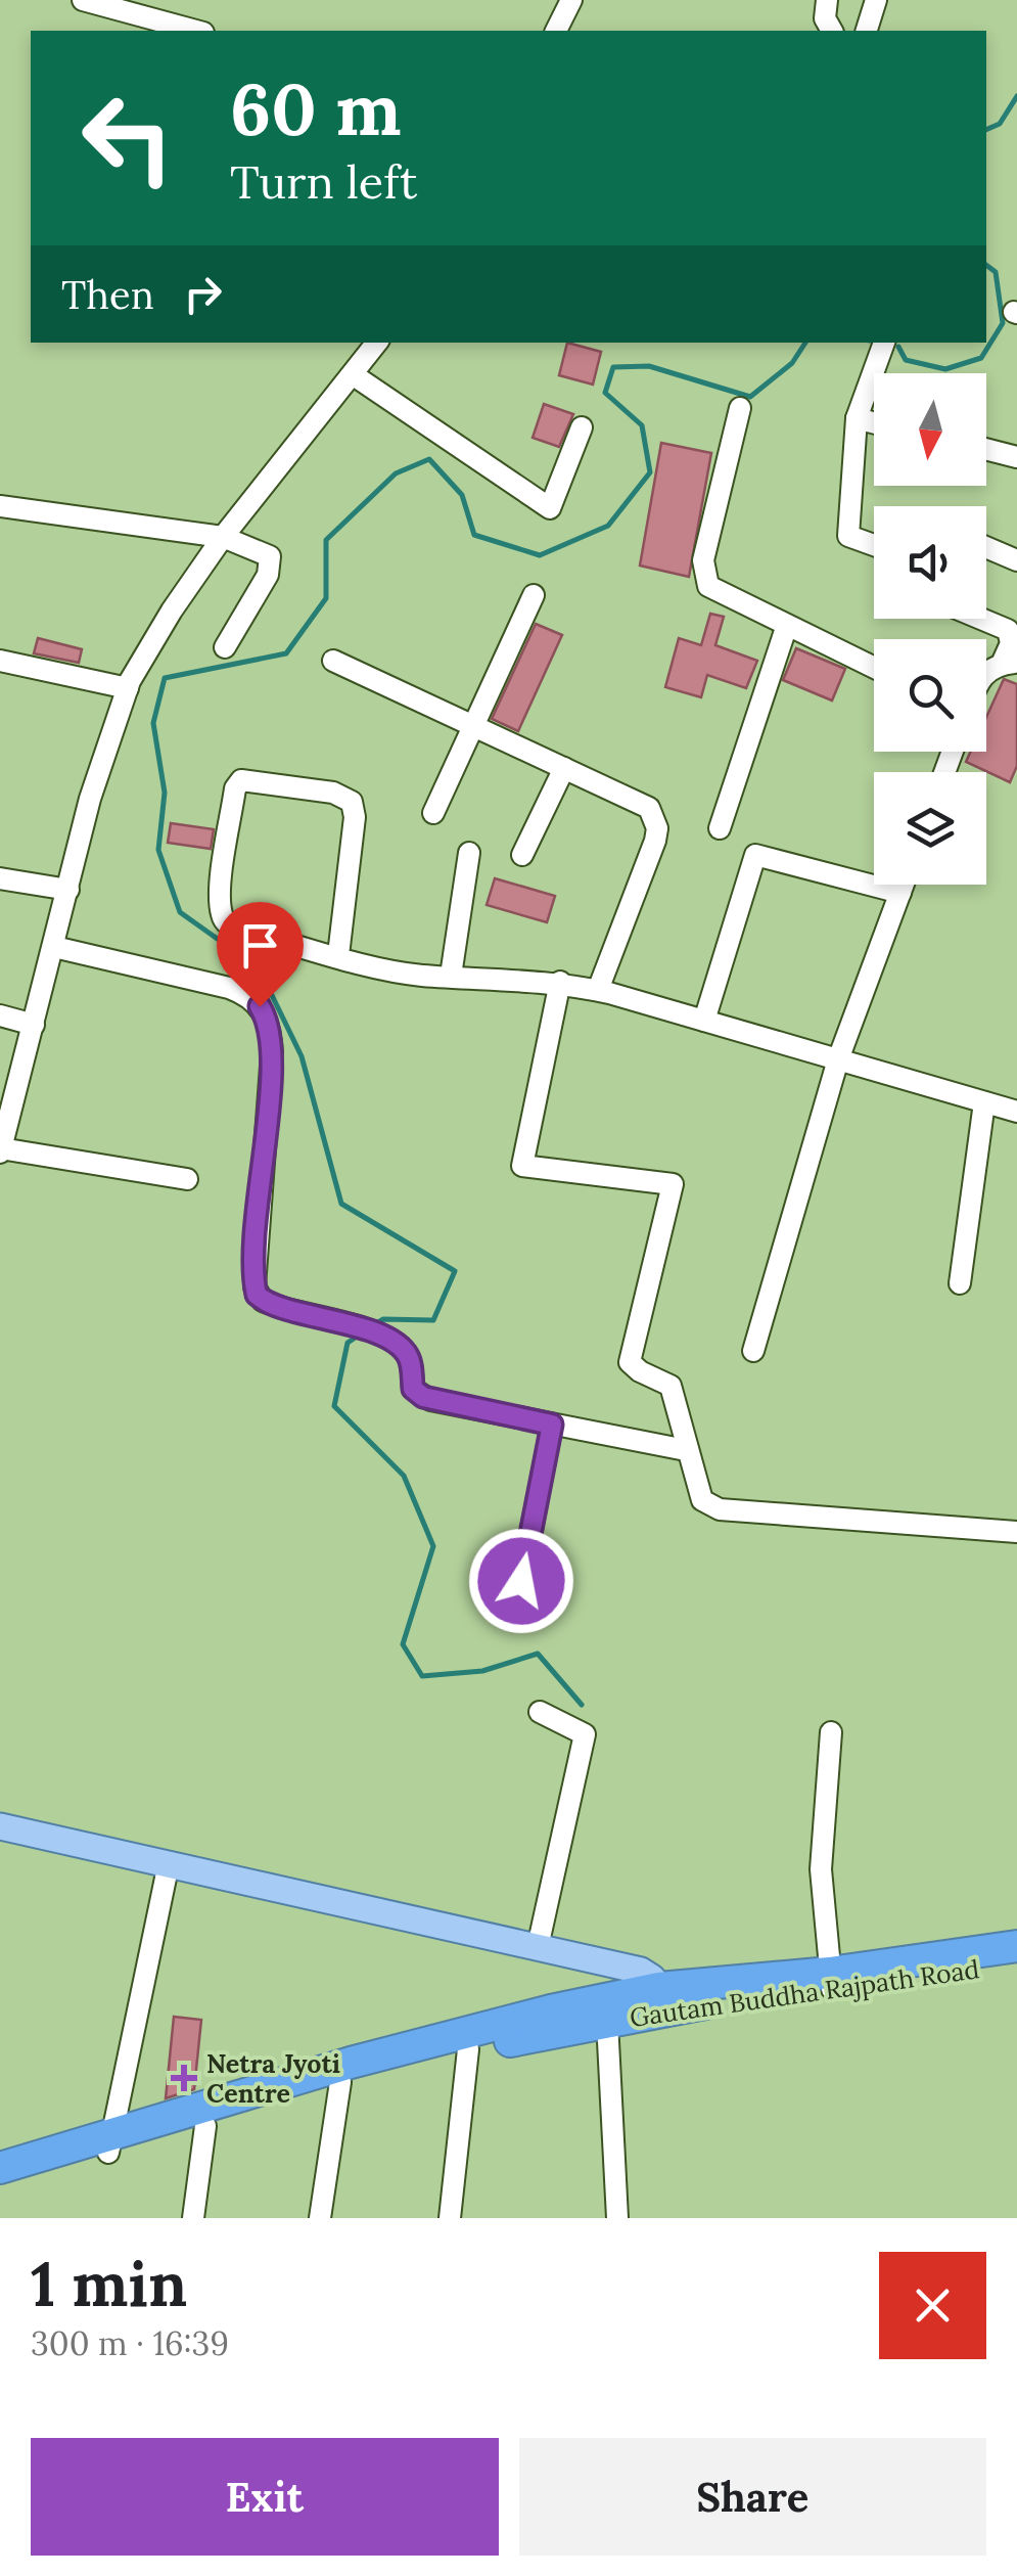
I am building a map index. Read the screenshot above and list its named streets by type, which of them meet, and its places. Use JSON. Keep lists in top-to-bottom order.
{
  "streets": {
    "highway": ["Gautam Buddha Rajpath Road"]
  },
  "places": {
    "health": ["Netra Jyoti Centre"]
  },
  "north": "bottom",
  "page": {
    "turn": ["60 m", "Turn left"],
    "then": "Then",
    "heading": ["1 min", "300 m · 16:39"],
    "buttons": ["Exit", "Share"]
  }
}
